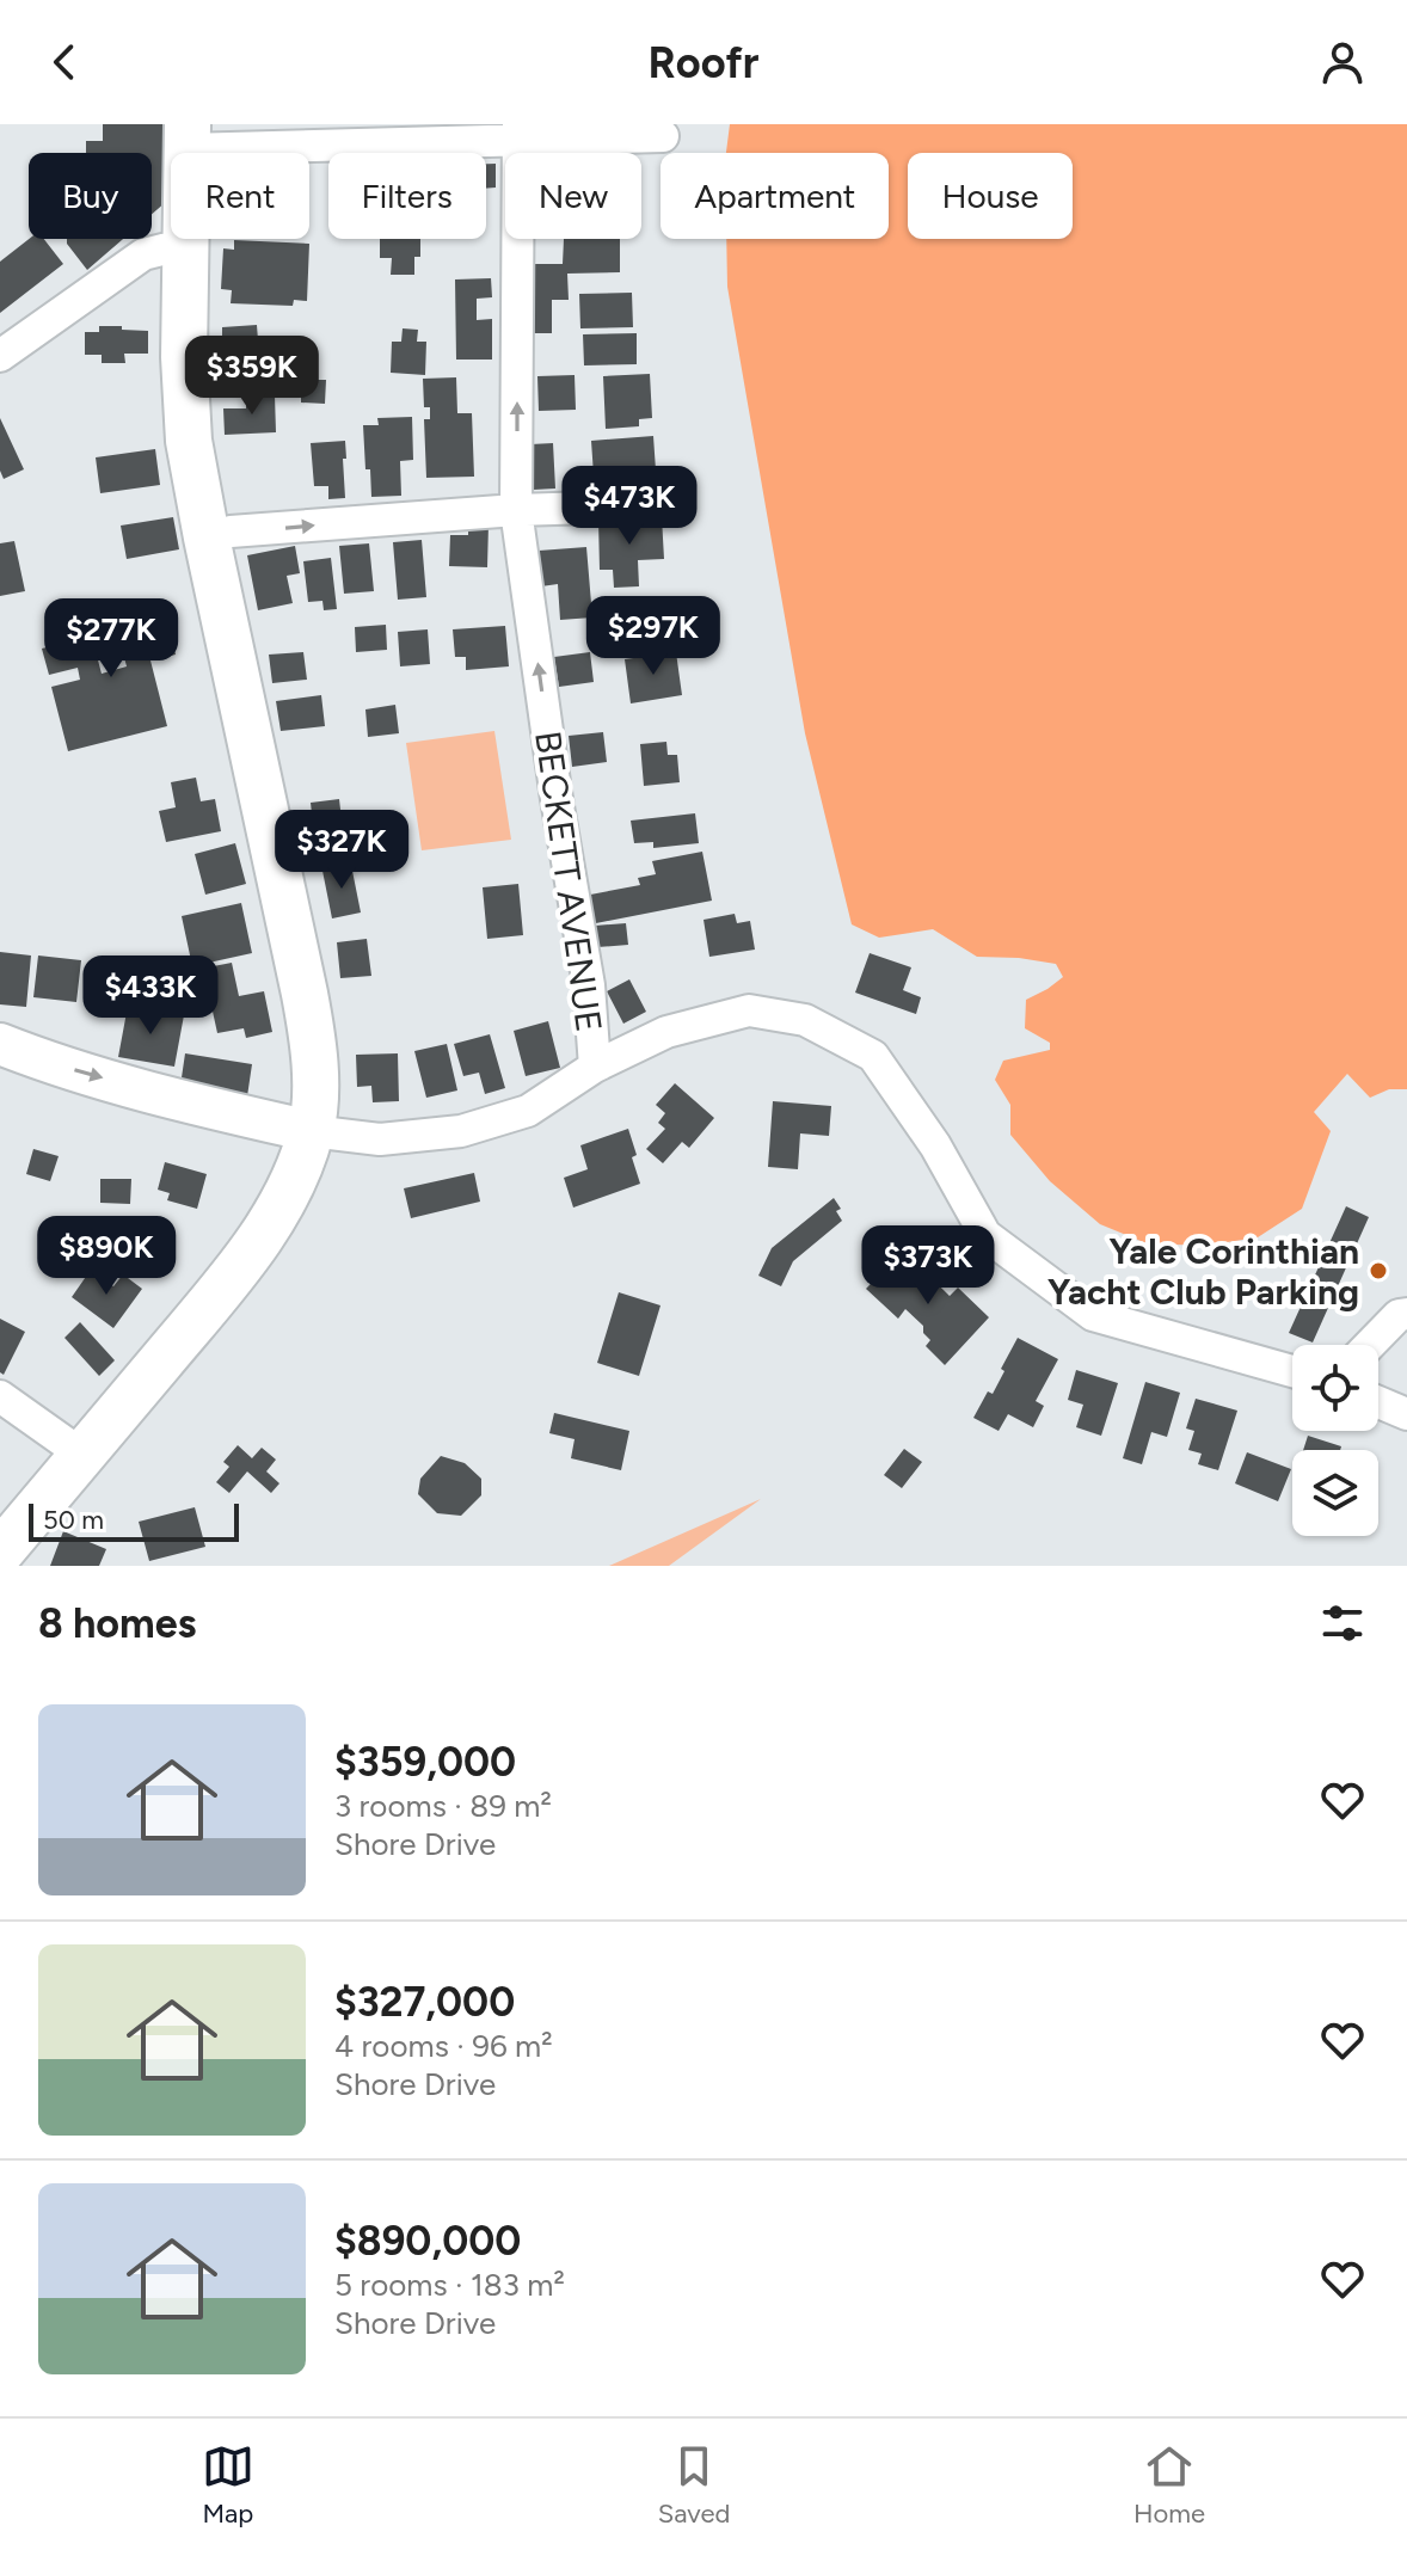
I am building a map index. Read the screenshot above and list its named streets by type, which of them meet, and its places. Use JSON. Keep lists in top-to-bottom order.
{
  "streets": {
    "street": ["BECKETT AVENUE"]
  },
  "one_way": ["BECKETT AVENUE"],
  "places": ["Yale Corinthian Yacht Club Parking"],
  "scale_bar": "50 m",
  "page": {
    "header": "Roofr",
    "chip": [
      "Buy",
      "Rent",
      "Filters",
      "New",
      "Apartment",
      "House"
    ],
    "price": [
      "$359K",
      "$473K",
      "$297K",
      "$277K",
      "$327K",
      "$433K",
      "$890K",
      "$373K"
    ],
    "scale": "50 m",
    "heading": "8 homes",
    "list": [
      {
        "name": "$359,000",
        "note": "3 rooms · 89 m² · Shore Drive"
      },
      {
        "name": "$327,000",
        "note": "4 rooms · 96 m² · Shore Drive"
      },
      {
        "name": "$890,000",
        "note": "5 rooms · 183 m² · Shore Drive"
      }
    ],
    "tabs": ["Map", "Saved", "Home"]
  }
}
